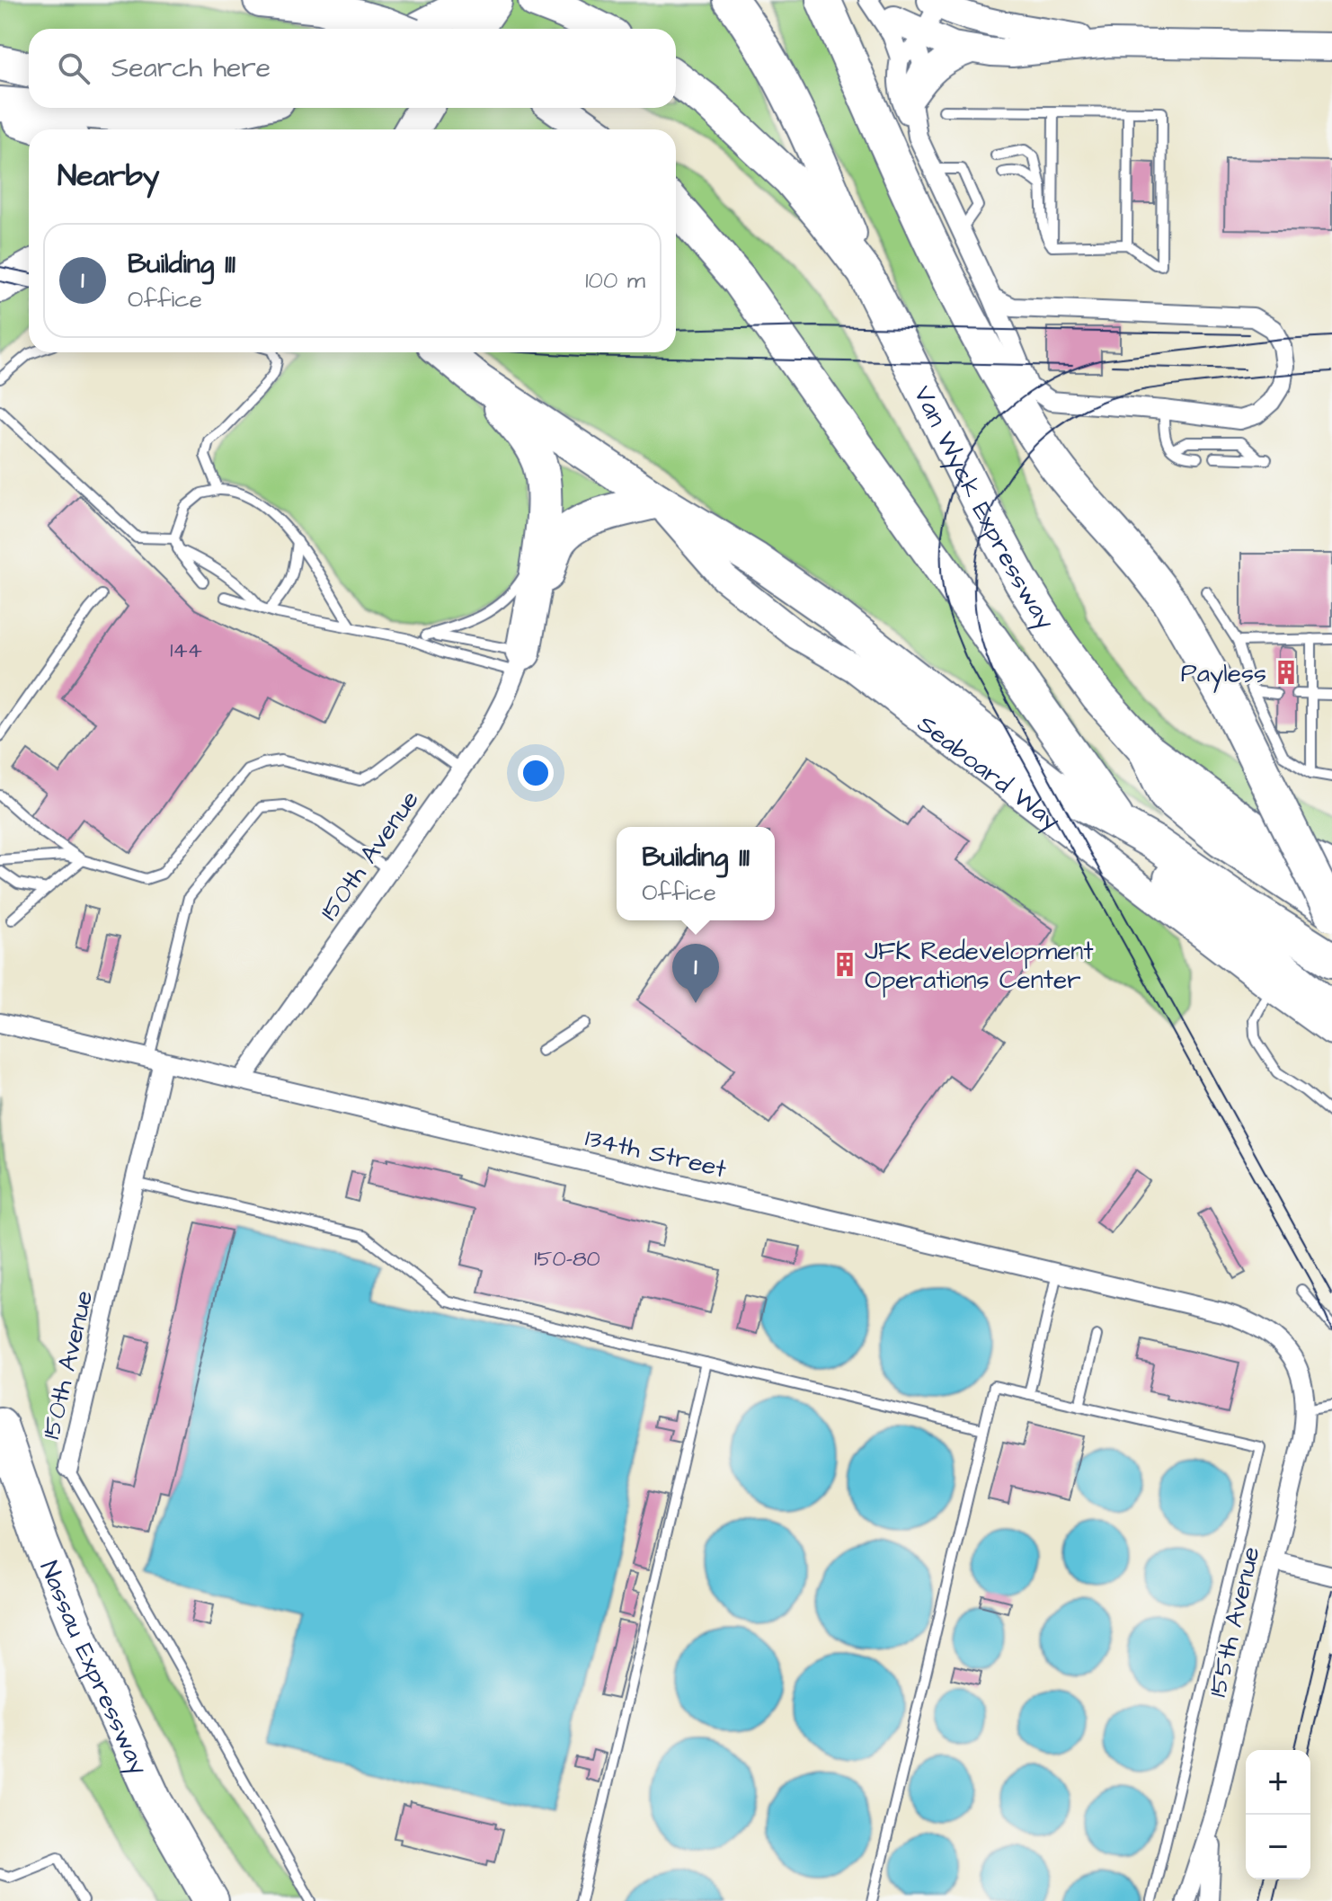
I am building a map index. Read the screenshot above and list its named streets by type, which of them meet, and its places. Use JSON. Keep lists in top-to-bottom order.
{
  "streets": {
    "highway": ["Van Wyck Expressway", "Nassau Expressway"],
    "street": [
      "Seaboard Way",
      "150th Avenue",
      "134th Street",
      "155th Avenue"
    ]
  },
  "crossings": [
    ["150th Avenue", "134th Street"],
    ["134th Street", "155th Avenue"]
  ],
  "places": {
    "building": ["Payless", "JFK Redevelopment Operations Center"]
  },
  "house_numbers": ["144", "150-80"],
  "page": {
    "search": "Search here",
    "heading": "Nearby",
    "list": [
      {
        "mark": "1",
        "name": "Building 111",
        "note": "Office",
        "value": "100 m"
      }
    ],
    "popup": ["Building 111", "Office"],
    "pins": "1",
    "map_buttons": ["+", "−"]
  }
}
